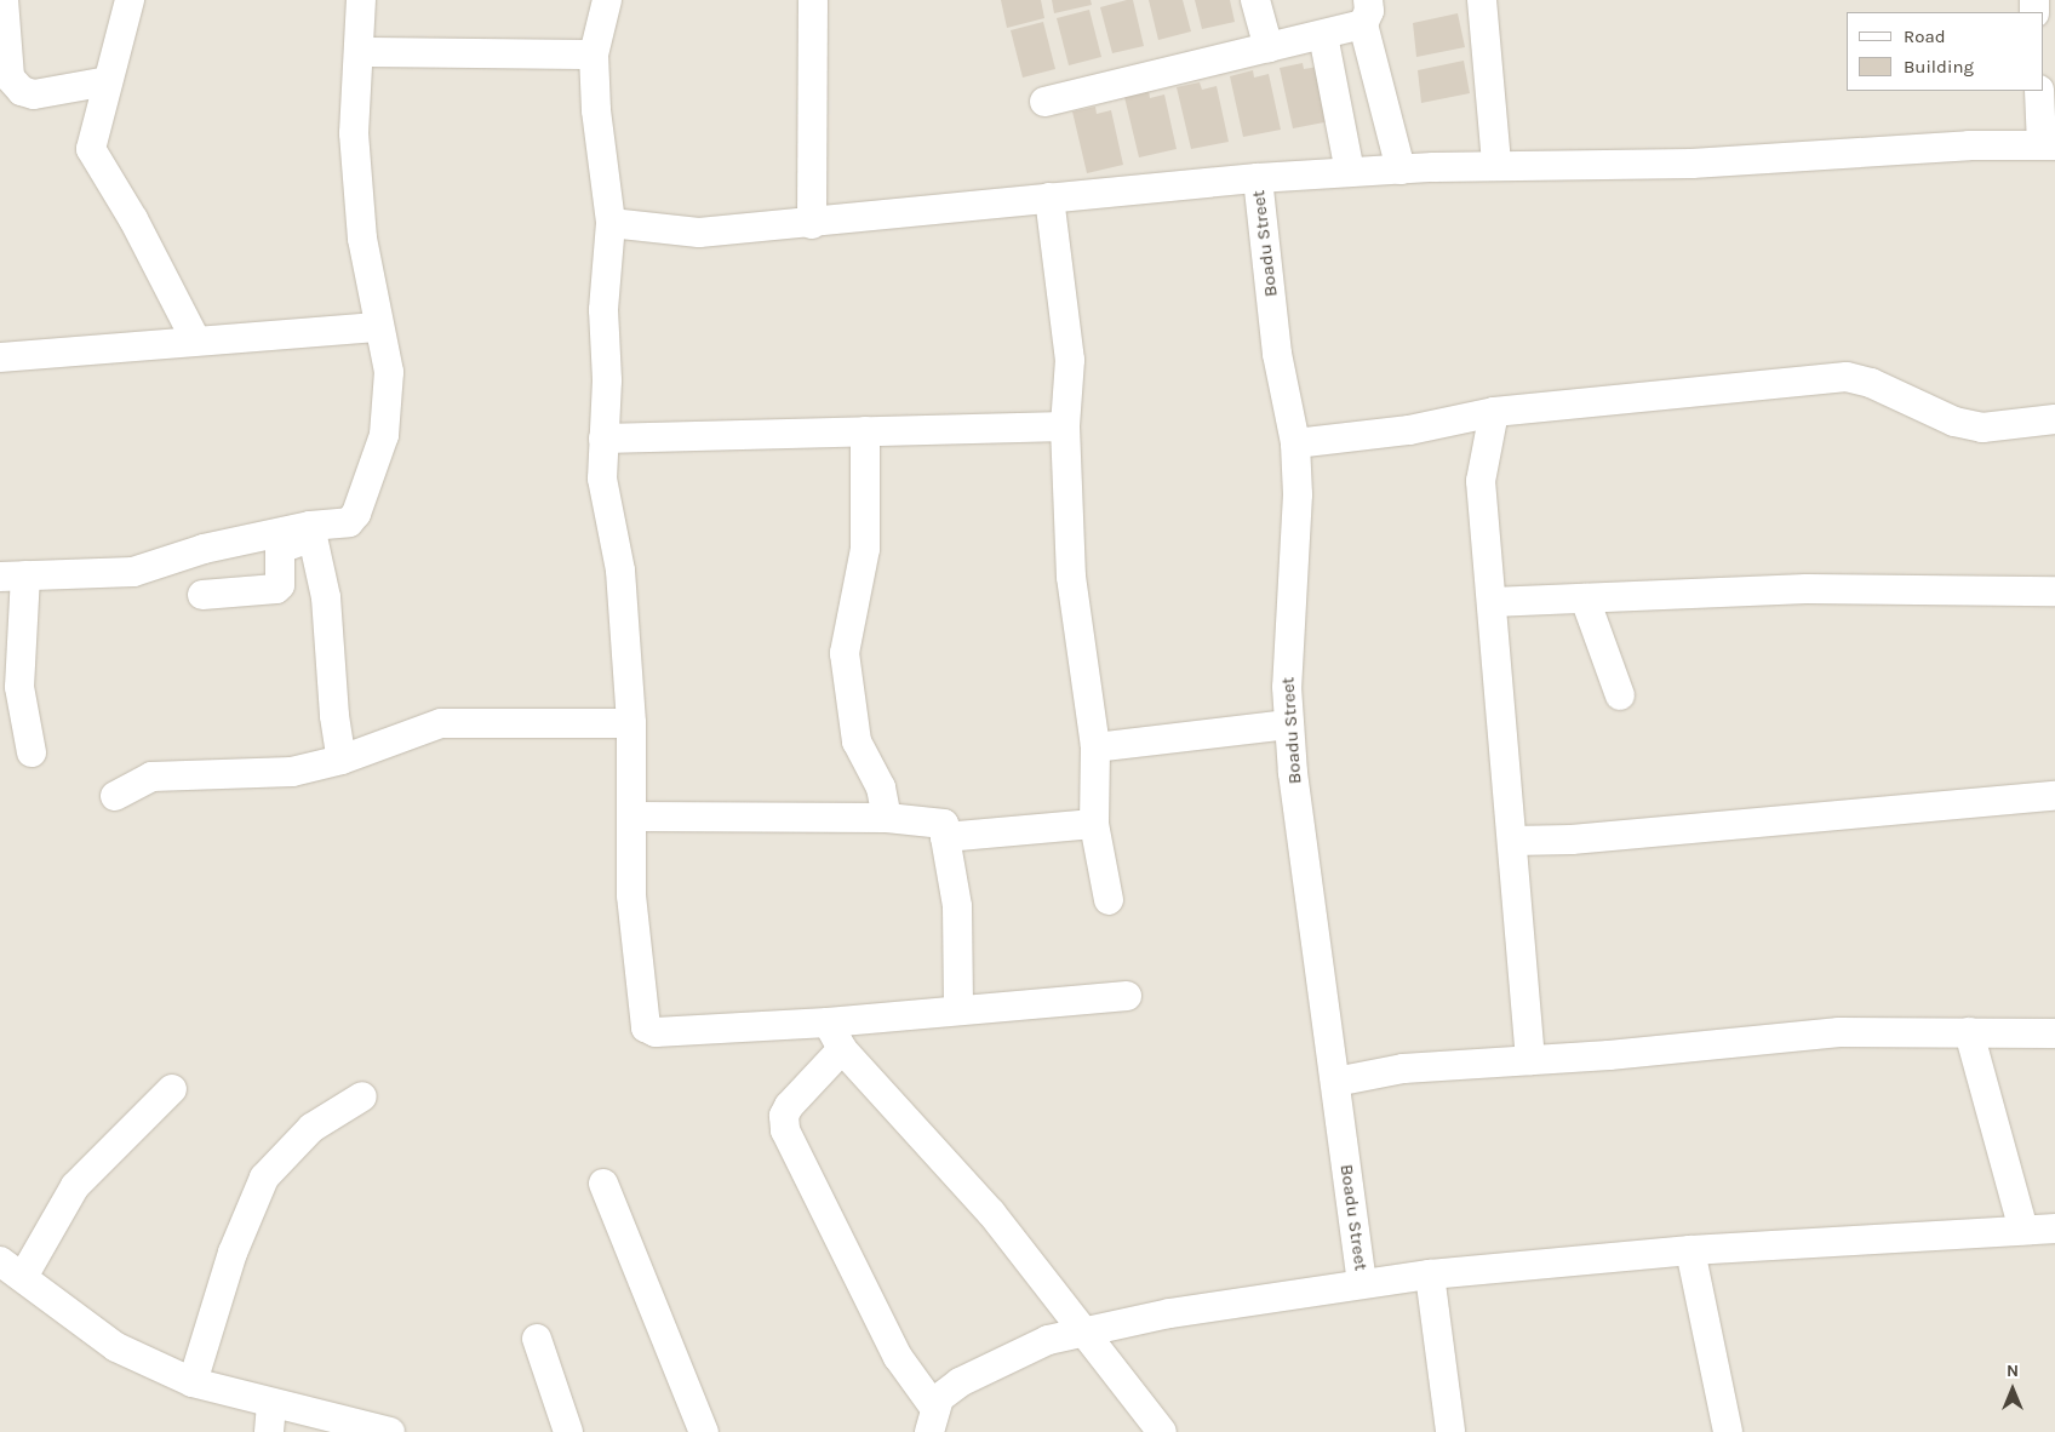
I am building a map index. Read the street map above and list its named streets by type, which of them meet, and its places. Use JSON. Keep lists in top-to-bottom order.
{
  "streets": {
    "street": ["Boadu Street"]
  },
  "legend": ["Road", "Building"],
  "north": "top"
}
